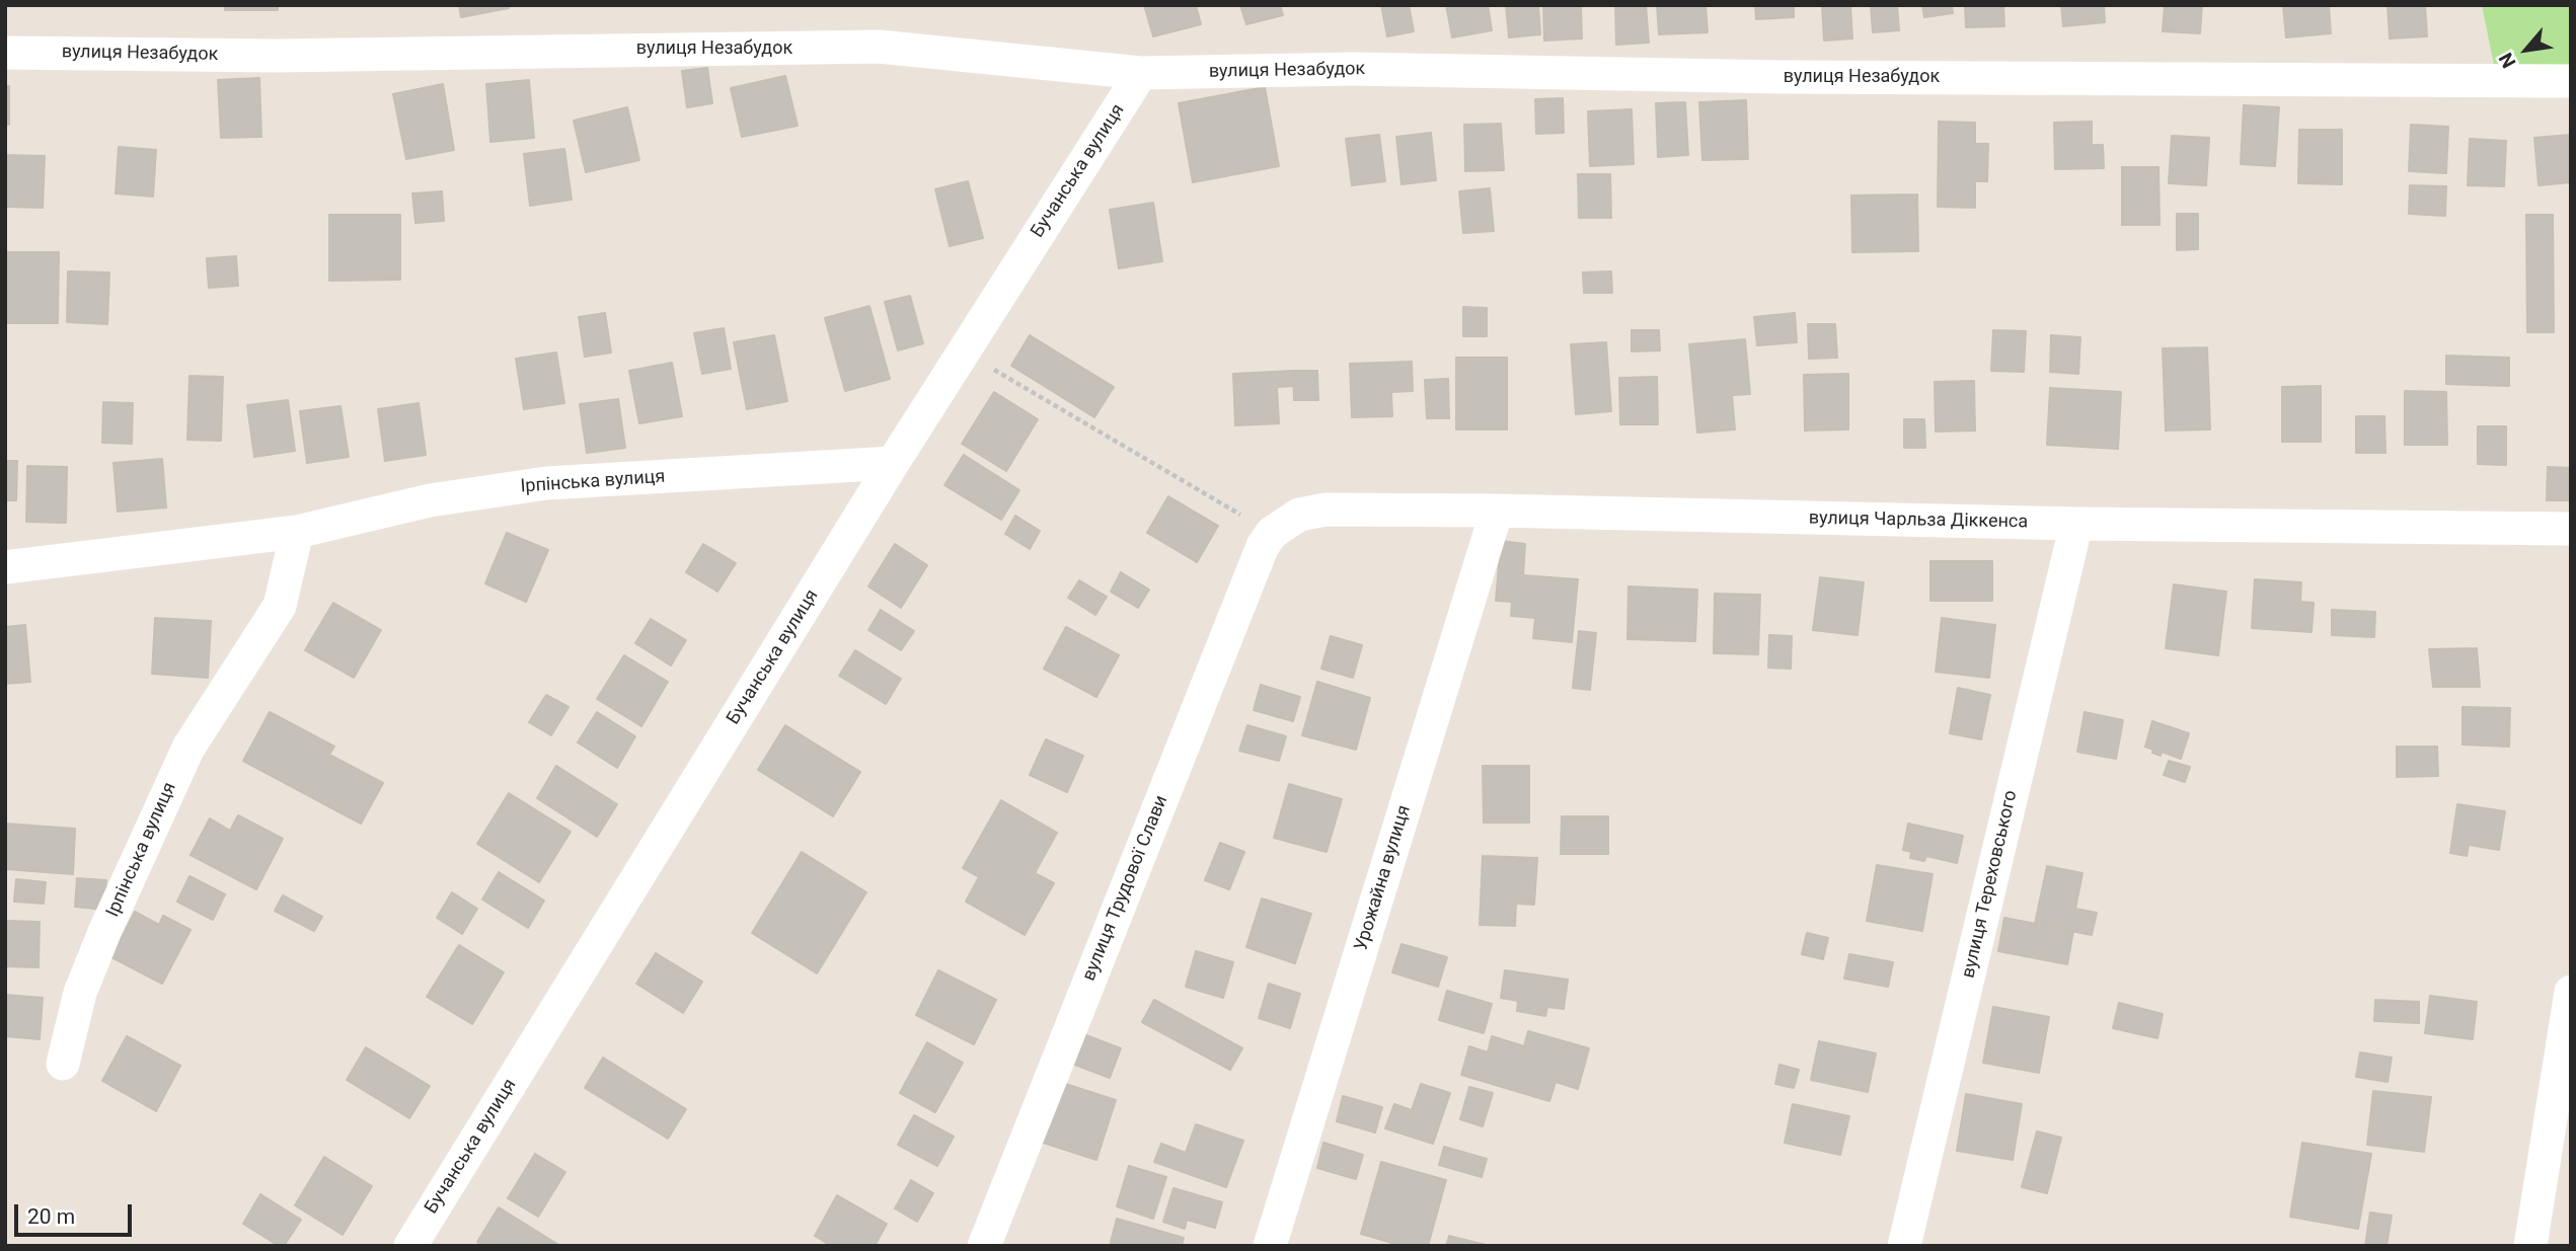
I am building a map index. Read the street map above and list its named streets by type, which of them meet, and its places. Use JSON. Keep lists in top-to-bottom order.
{
  "streets": {
    "street": [
      "вулиця Незабудок",
      "Бучанська вулиця",
      "Ірпінська вулиця",
      "вулиця Чарльза Діккенса",
      "Урожайна вулиця",
      "вулиця Тереховського",
      "вулиця Трудової Слави"
    ]
  },
  "crossings": [
    ["вулиця Незабудок", "Бучанська вулиця"],
    ["Бучанська вулиця", "Ірпінська вулиця"],
    ["вулиця Чарльза Діккенса", "Урожайна вулиця"],
    ["вулиця Чарльза Діккенса", "вулиця Тереховського"],
    ["вулиця Чарльза Діккенса", "вулиця Трудової Слави"]
  ],
  "scale_bar": "20 m",
  "north": "bottom left"
}
